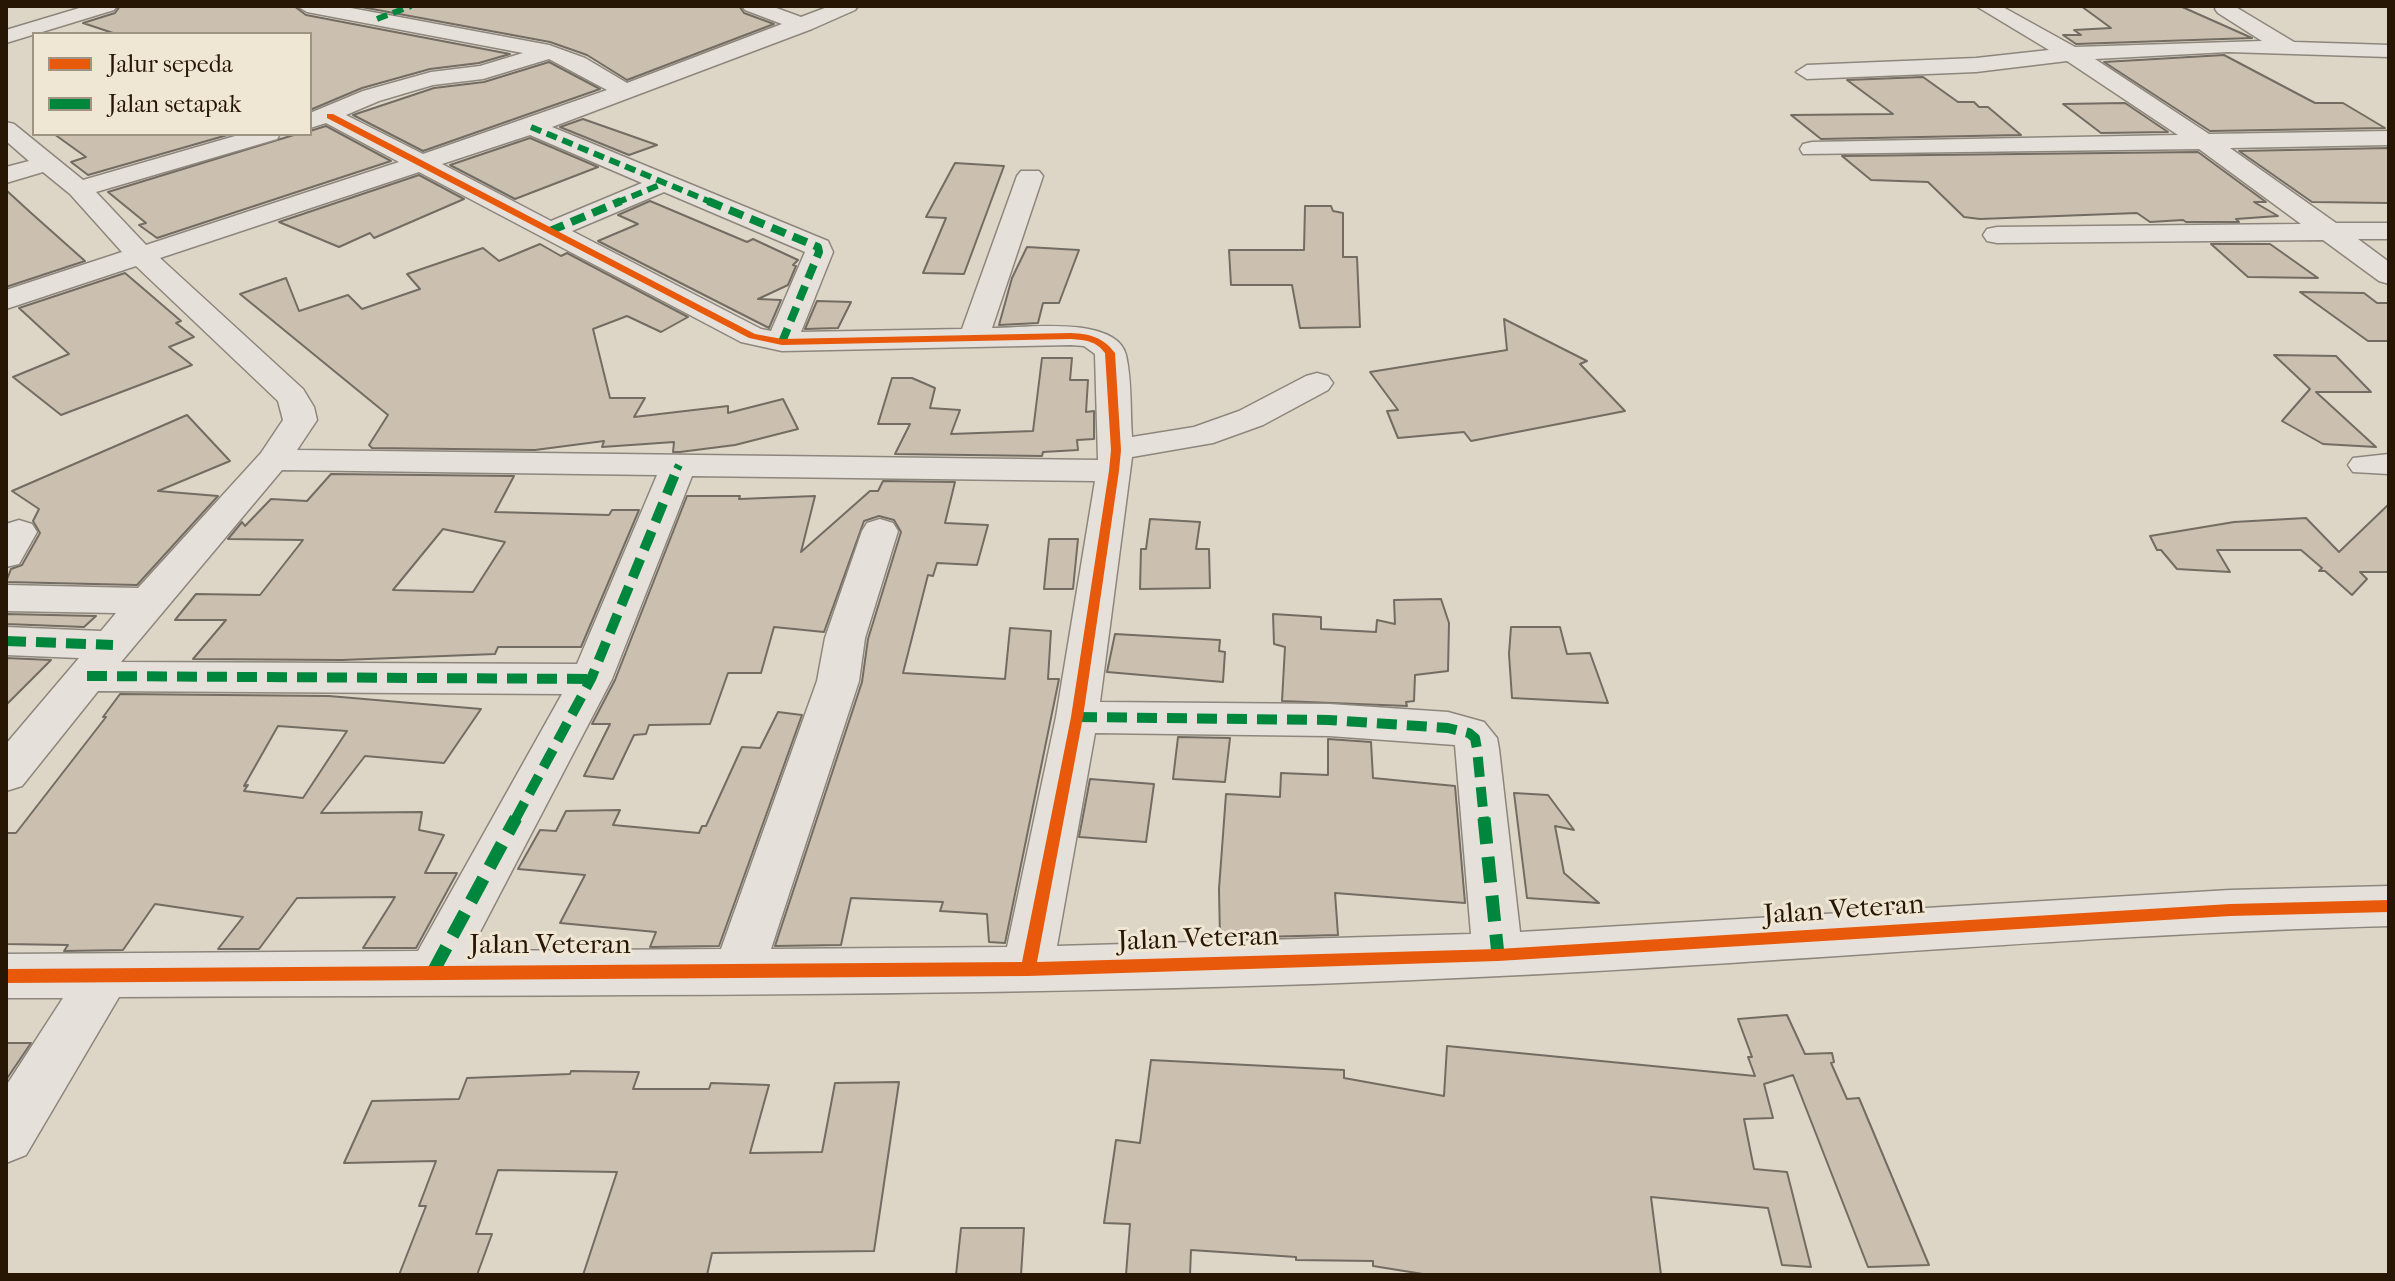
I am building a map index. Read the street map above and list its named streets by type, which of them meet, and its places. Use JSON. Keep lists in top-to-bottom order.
{
  "streets": {
    "street": ["Jalan Veteran"]
  },
  "legend": ["Jalur sepeda", "Jalan setapak"]
}
